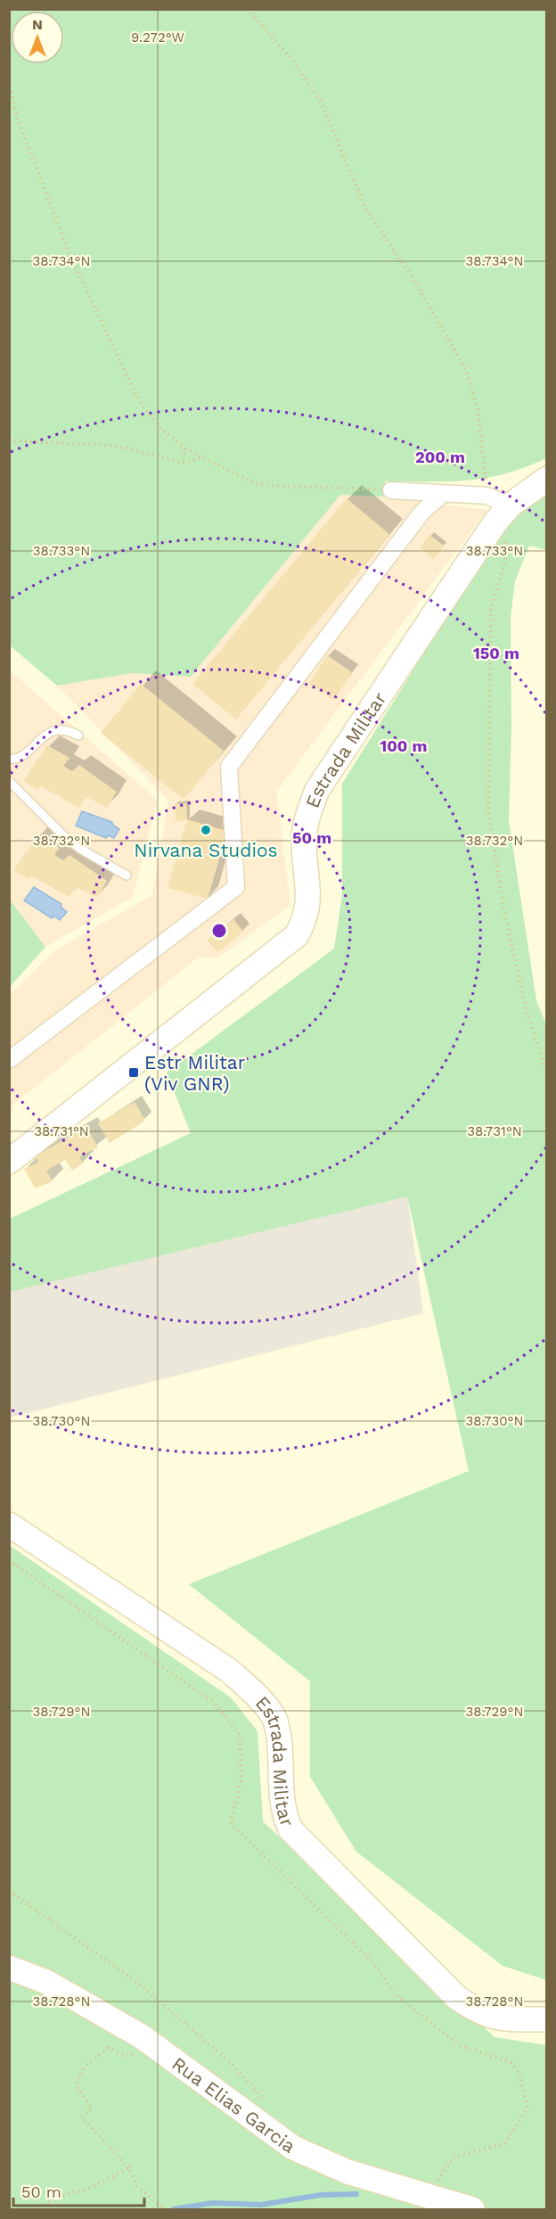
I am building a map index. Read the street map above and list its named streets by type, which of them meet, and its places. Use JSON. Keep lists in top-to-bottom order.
{
  "streets": {
    "street": ["Estrada Militar", "Rua Elias Garcia"]
  },
  "places": {
    "other": ["Nirvana Studios"],
    "transit": ["Estr Militar (Viv GNR)"]
  },
  "scale_bar": "50 m",
  "north": "top",
  "coordinates": [
    "9.272°W",
    "38.734°N",
    "38.733°N",
    "38.732°N",
    "38.731°N",
    "38.730°N",
    "38.729°N",
    "38.728°N"
  ],
  "rings": [
    "200 m",
    "150 m",
    "100 m",
    "50 m"
  ]
}
